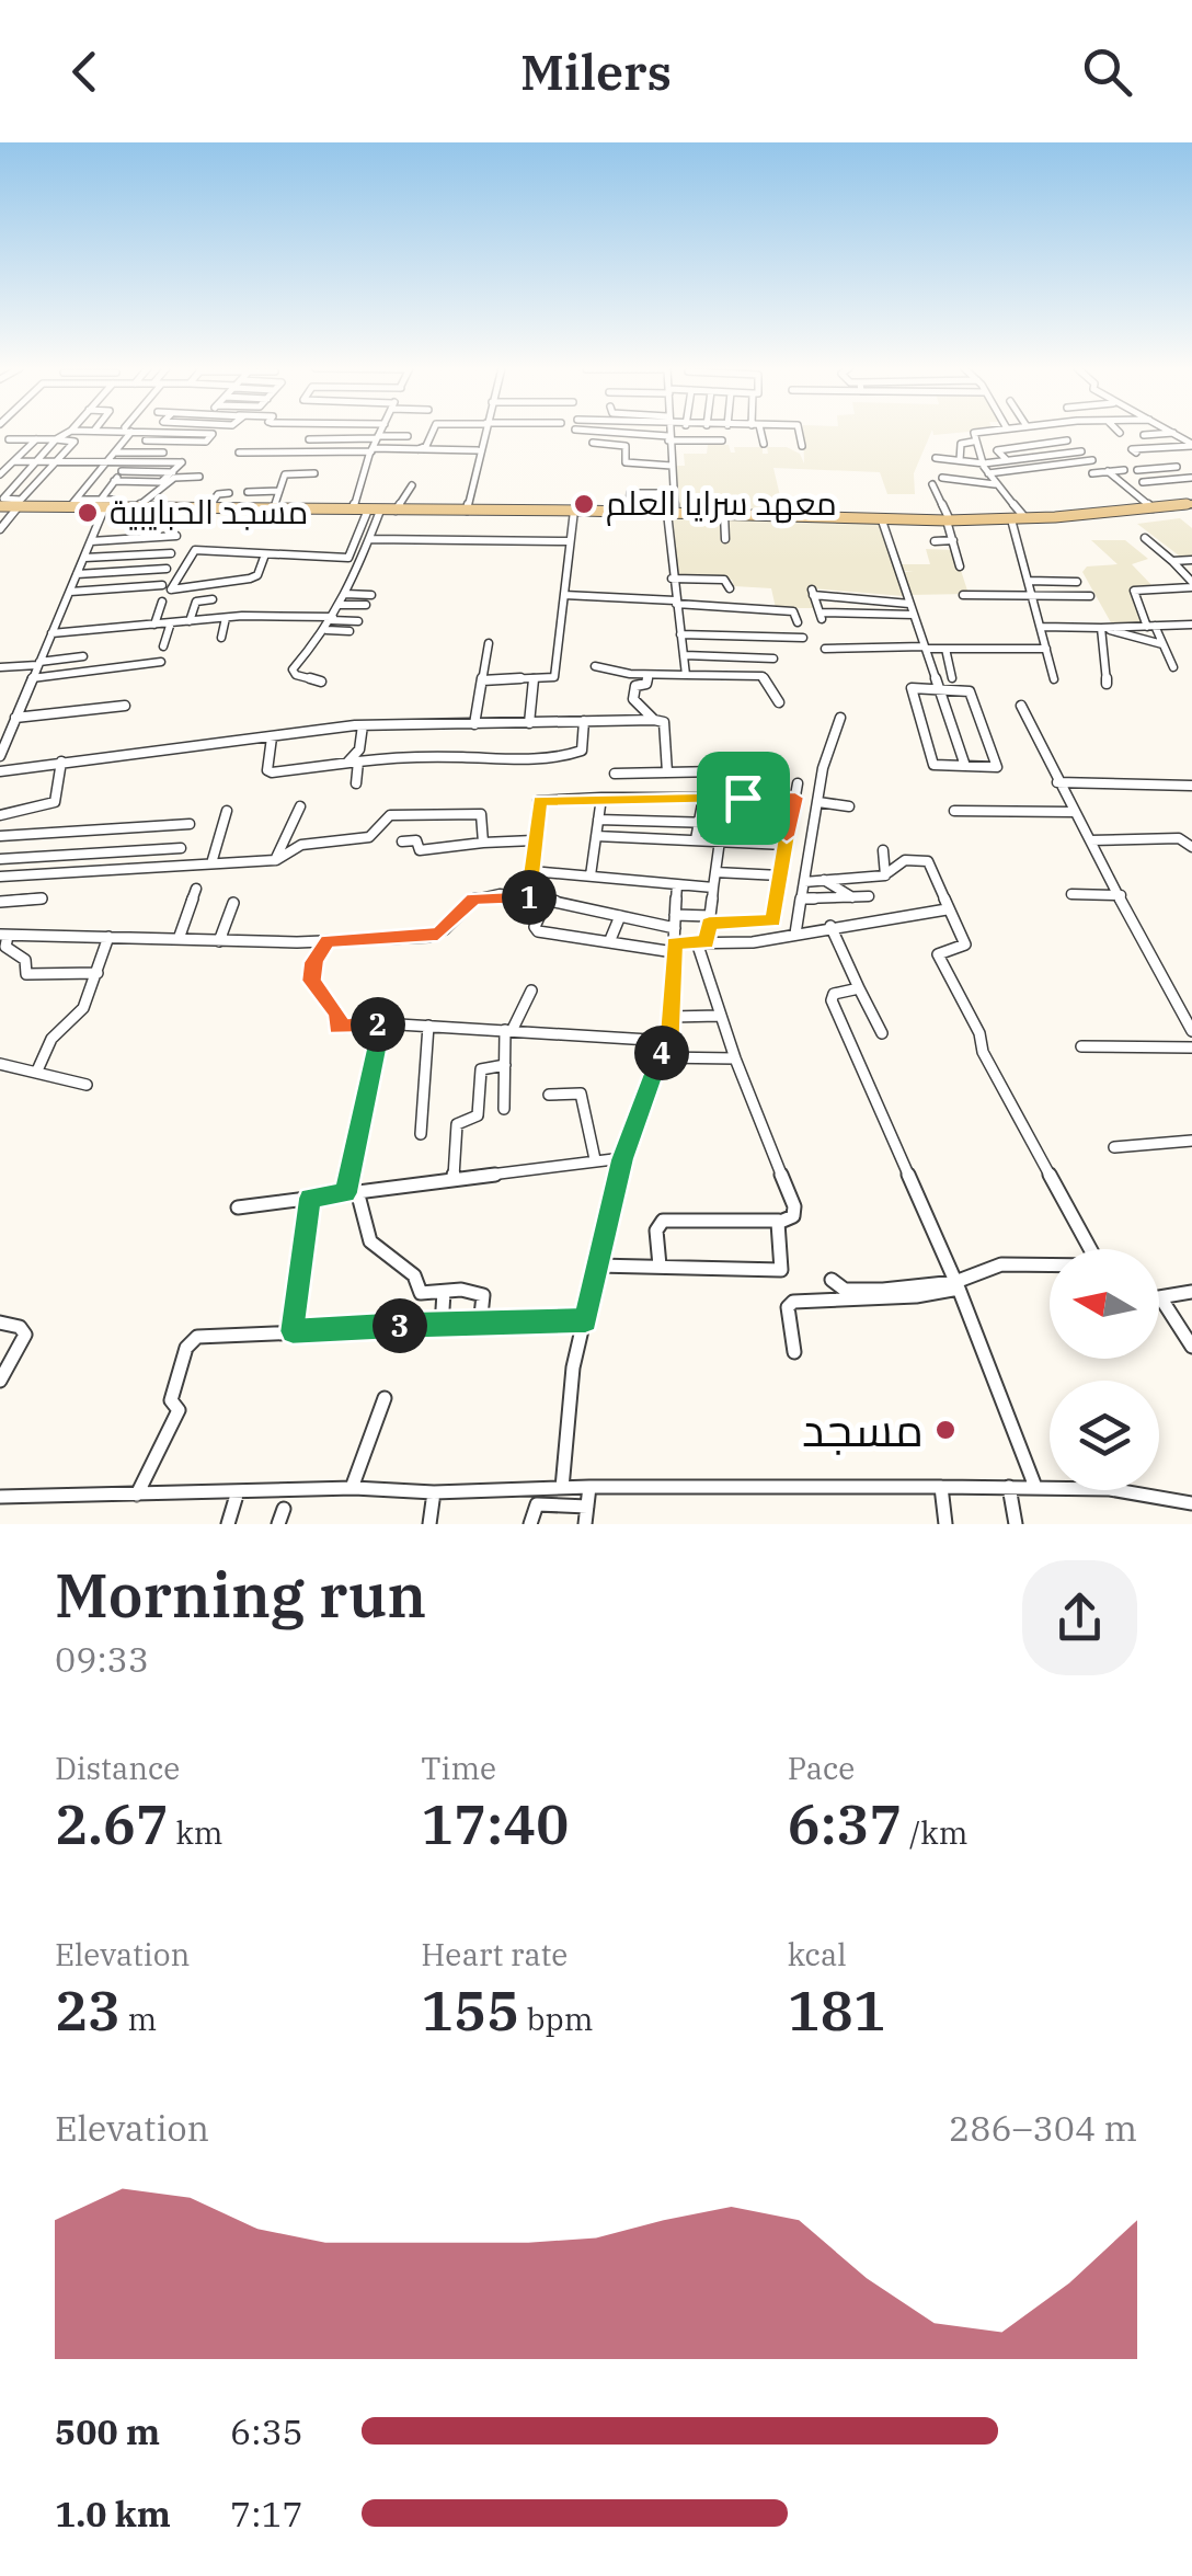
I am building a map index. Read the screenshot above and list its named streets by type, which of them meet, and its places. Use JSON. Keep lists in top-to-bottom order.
{
  "places": ["معهد سرايا العلم", "مسجد الحبايبية", "مسجد"],
  "north": "left",
  "page": {
    "header": "Milers",
    "pins": [
      "1",
      "2",
      "4",
      "3"
    ],
    "heading": ["Morning run", "09:33"],
    "stats": [
      ["Distance", "2.67 km"],
      ["Time", "17:40"],
      ["Pace", "6:37 /km"],
      ["Elevation", "23 m"],
      ["Heart rate", "155 bpm"],
      ["kcal", "181"]
    ],
    "chart": ["Elevation", "286–304 m"],
    "list": [
      {
        "name": "500 m",
        "note": "6:35"
      },
      {
        "name": "1.0 km",
        "note": "7:17"
      }
    ]
  }
}
